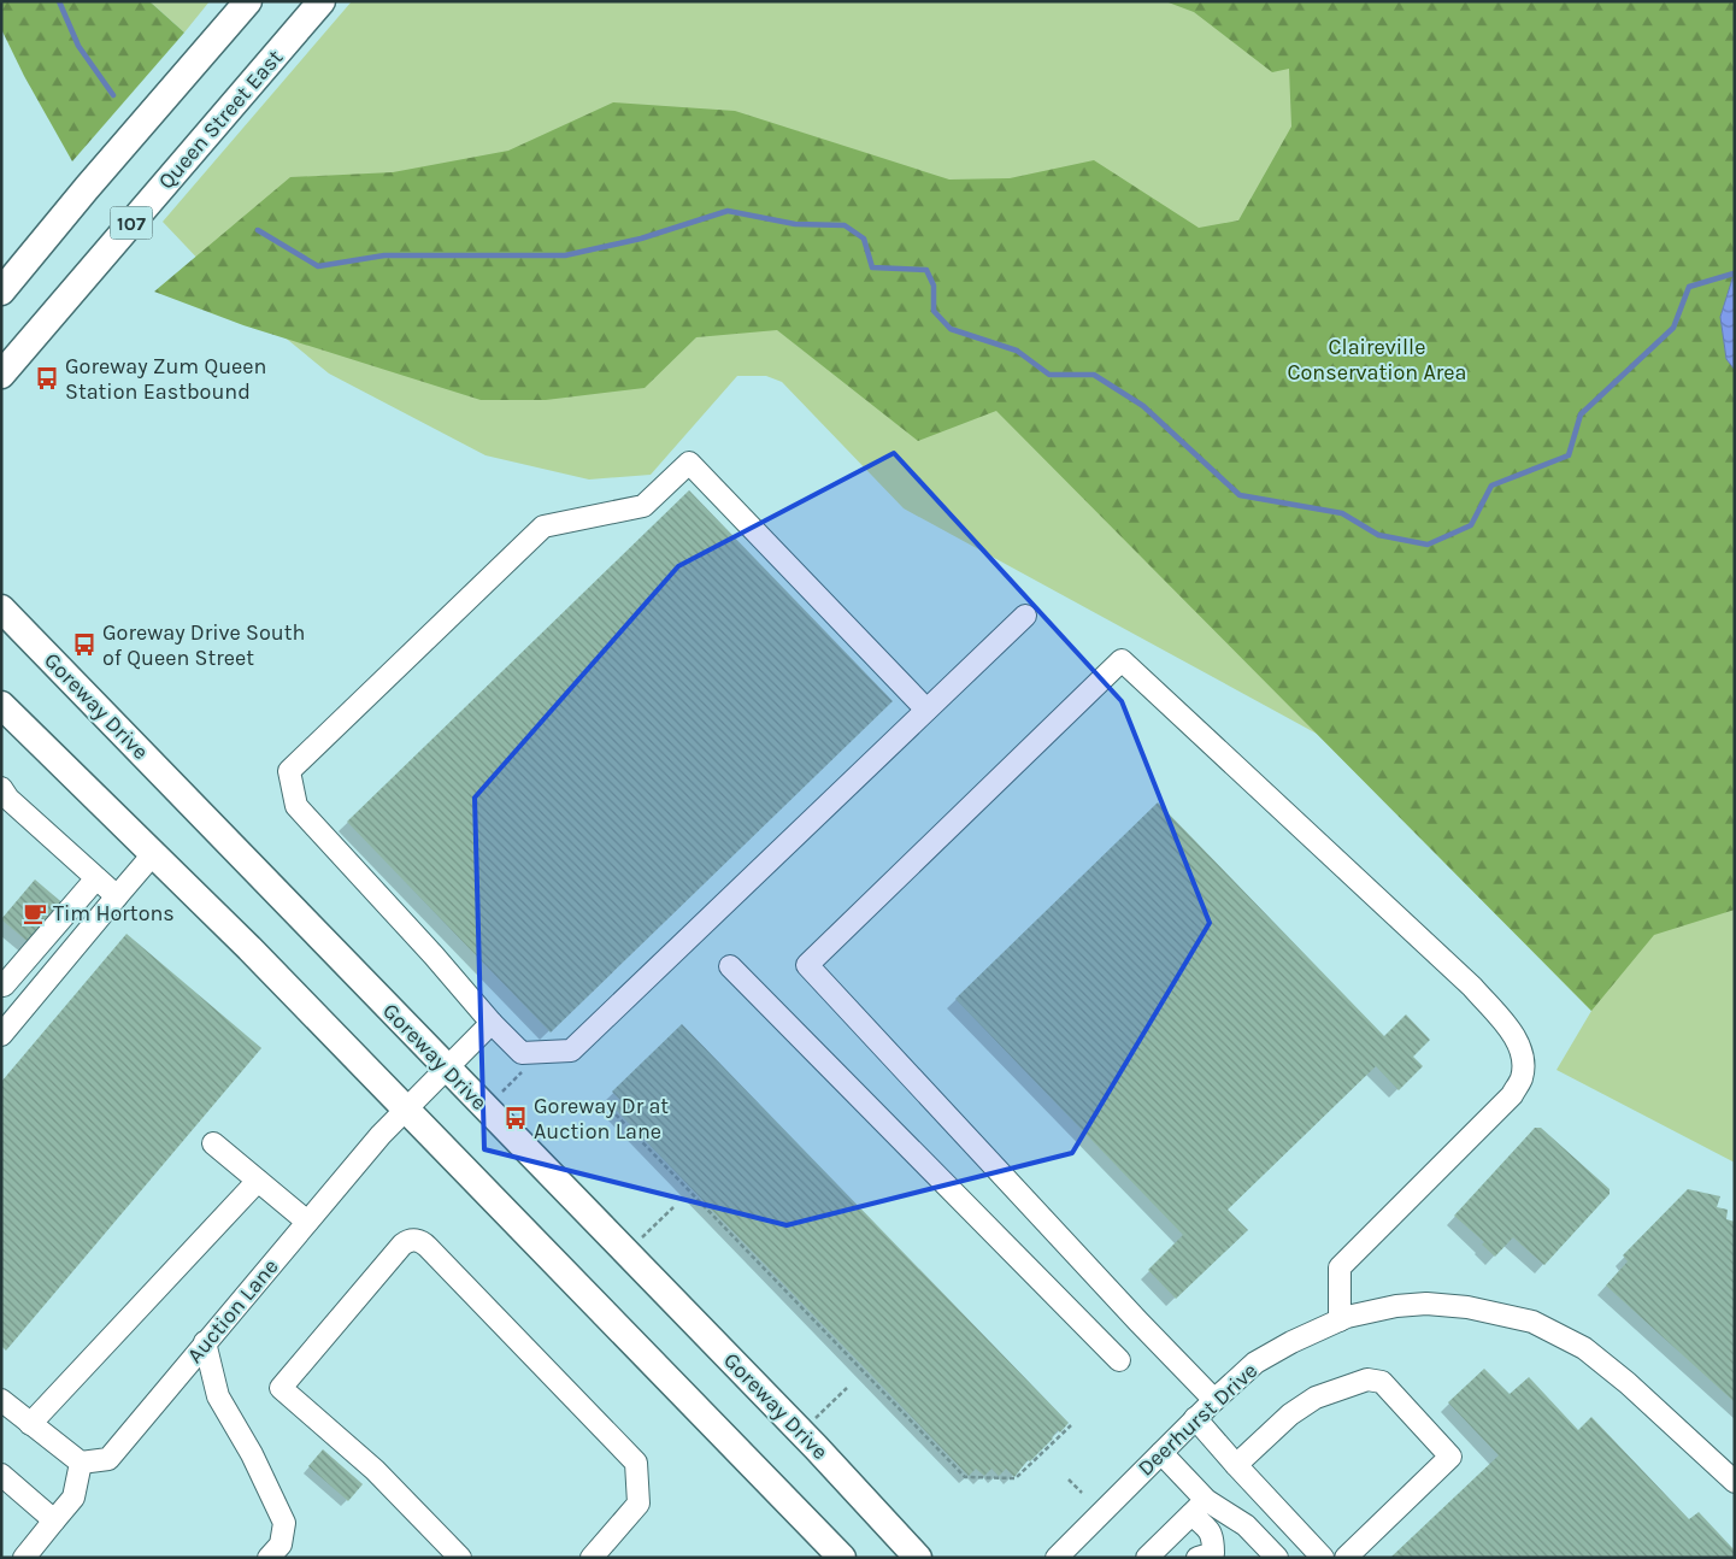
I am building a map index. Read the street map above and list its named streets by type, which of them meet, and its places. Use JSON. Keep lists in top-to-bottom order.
{
  "streets": {
    "main road": ["Queen Street East", "107", "Goreway Drive"],
    "street": ["Auction Lane", "Deerhurst Drive"]
  },
  "crossings": [
    ["Goreway Drive", "Auction Lane"]
  ],
  "parks": ["Claireville Conservation Area"],
  "places": {
    "bus stop": ["Goreway Zum Queen Station Eastbound", "Goreway Drive South of Queen Street", "Goreway Dr at Auction Lane"],
    "cafe": ["Tim Hortons"]
  }
}
